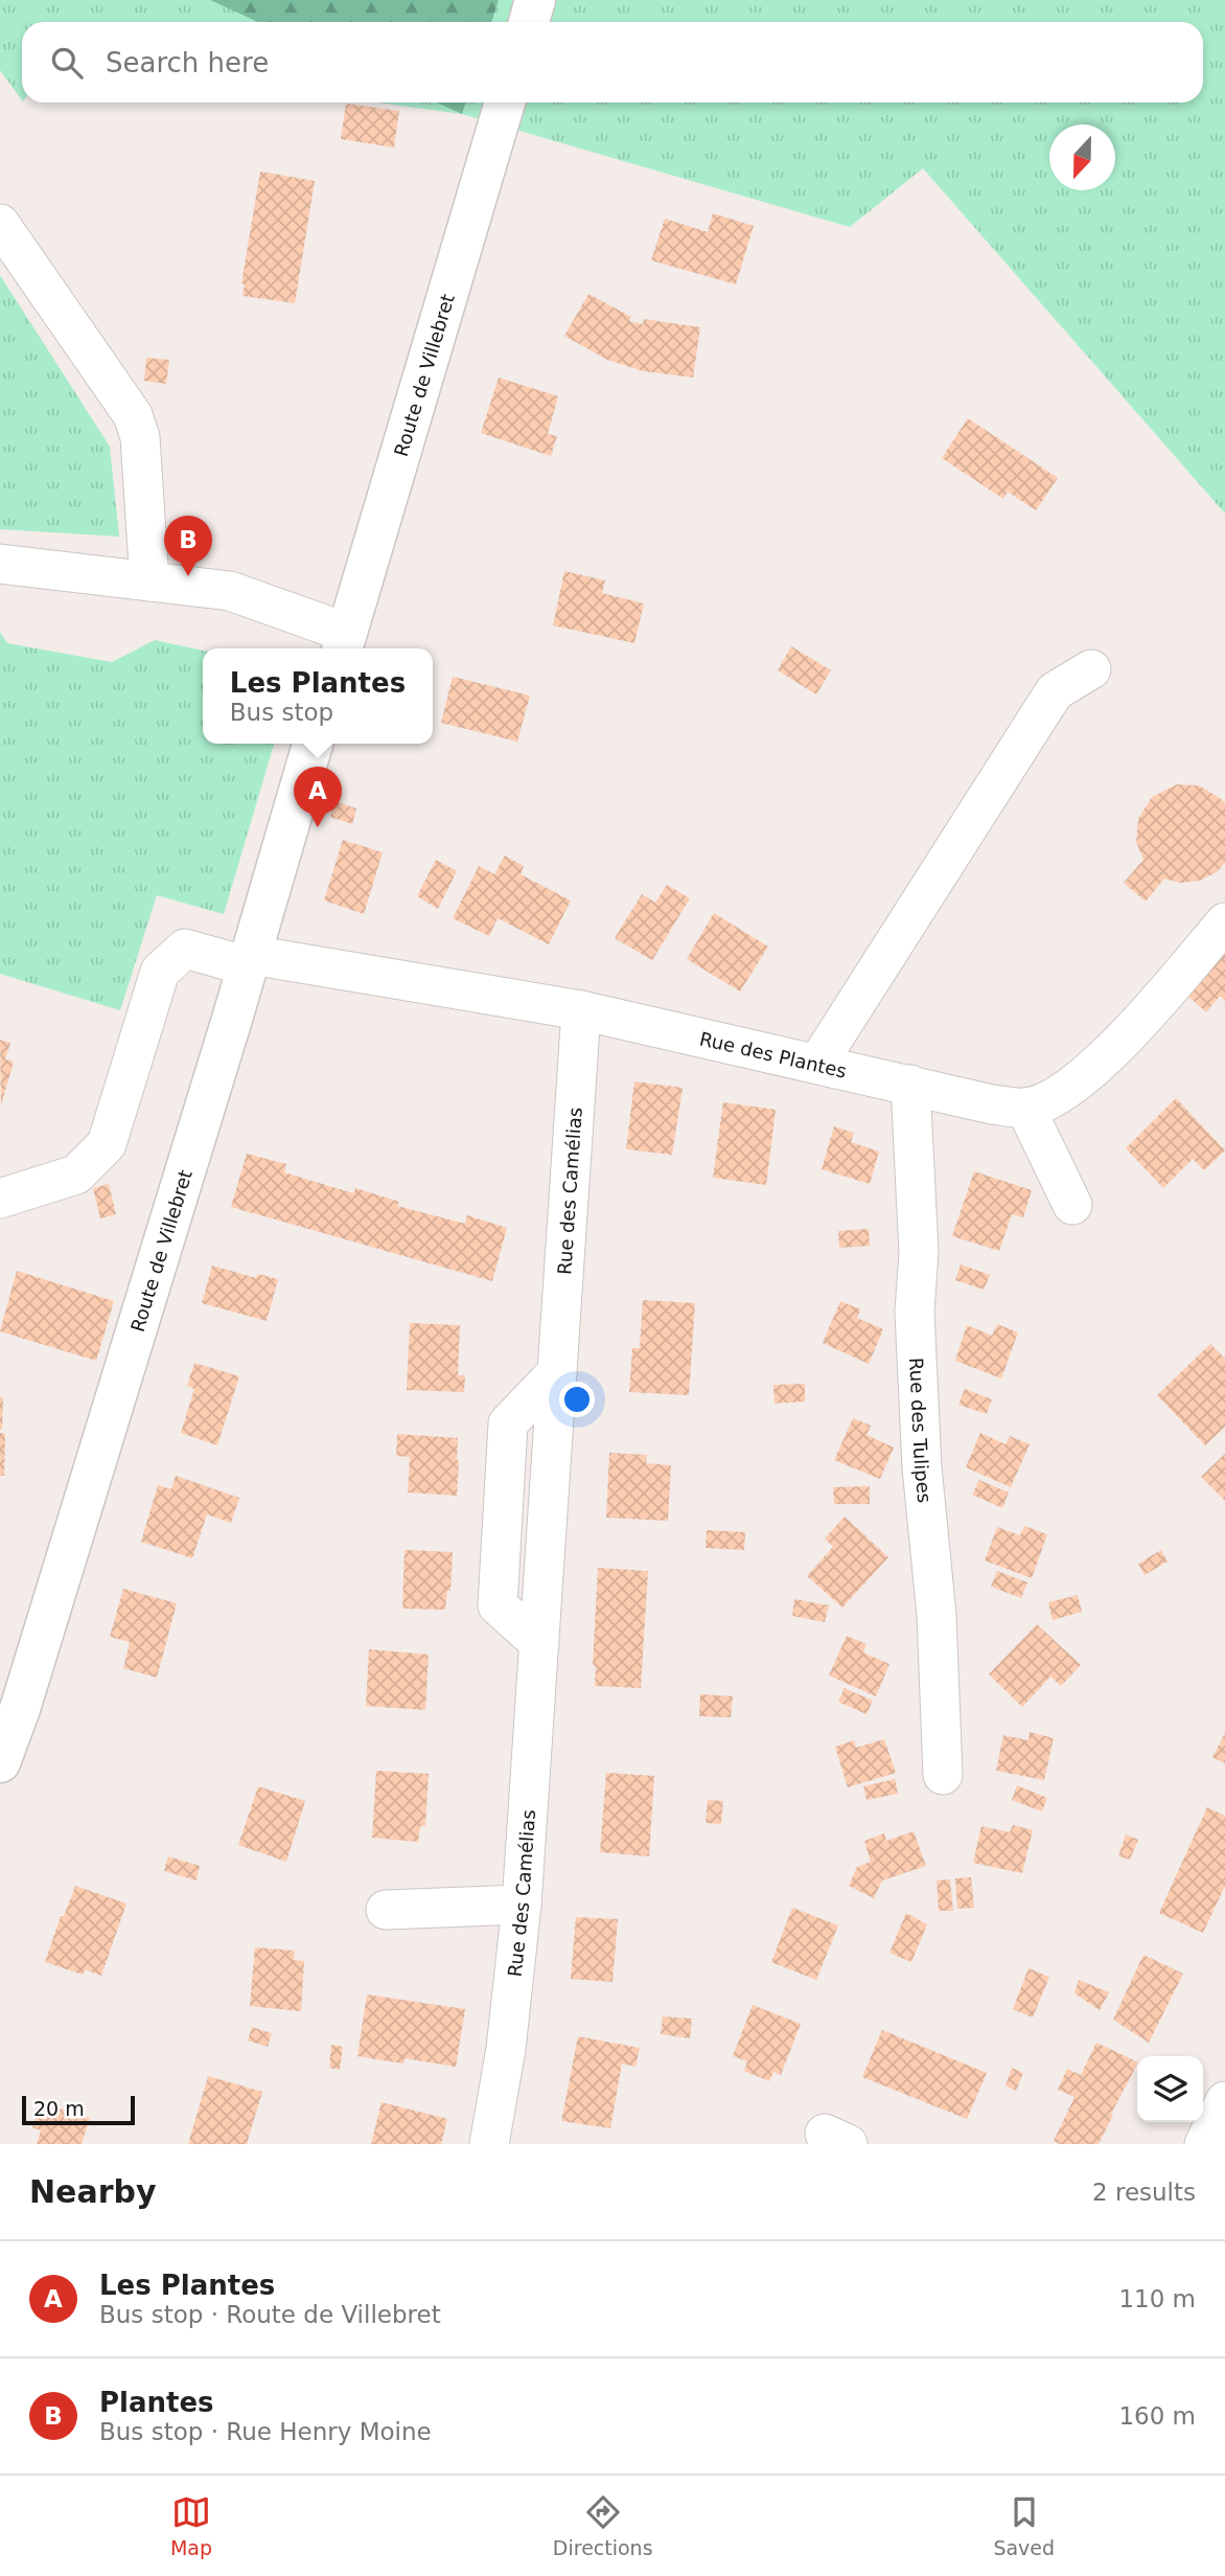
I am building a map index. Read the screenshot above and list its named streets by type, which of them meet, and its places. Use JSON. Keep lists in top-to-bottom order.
{
  "streets": {
    "main road": ["Route de Villebret"],
    "street": ["Rue des Plantes", "Rue des Camélias", "Rue des Tulipes"]
  },
  "crossings": [
    ["Route de Villebret", "Rue des Plantes"],
    ["Rue des Plantes", "Rue des Camélias"],
    ["Rue des Plantes", "Rue des Tulipes"]
  ],
  "scale_bar": "20 m",
  "north": "bottom",
  "page": {
    "search": "Search here",
    "pins": ["B", "A"],
    "popup": ["Les Plantes", "Bus stop"],
    "scale": "20 m",
    "heading": ["Nearby", "2 results"],
    "list": [
      {
        "mark": "A",
        "name": "Les Plantes",
        "note": "Bus stop · Route de Villebret",
        "value": "110 m"
      },
      {
        "mark": "B",
        "name": "Plantes",
        "note": "Bus stop · Rue Henry Moine",
        "value": "160 m"
      }
    ],
    "nav": ["Map", "Directions", "Saved"]
  }
}
